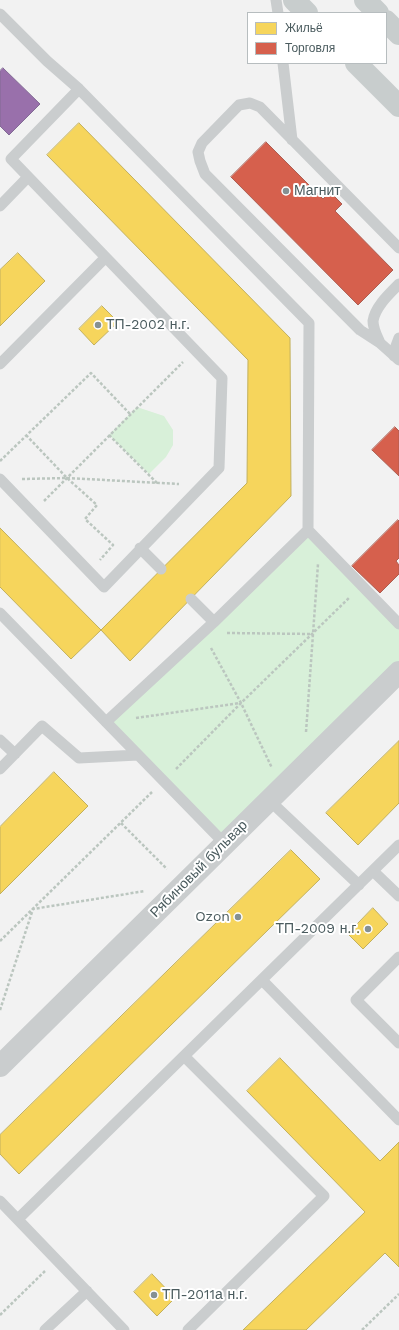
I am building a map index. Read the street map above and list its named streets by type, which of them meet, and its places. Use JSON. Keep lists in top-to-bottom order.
{
  "streets": {
    "street": ["Рябиновый бульвар"]
  },
  "places": [
    "Магнит",
    "ТП-2002 н.г.",
    "Ozon",
    "ТП-2009 н.г.",
    "ТП-2011а н.г."
  ],
  "legend": ["Жильё", "Торговля"]
}
